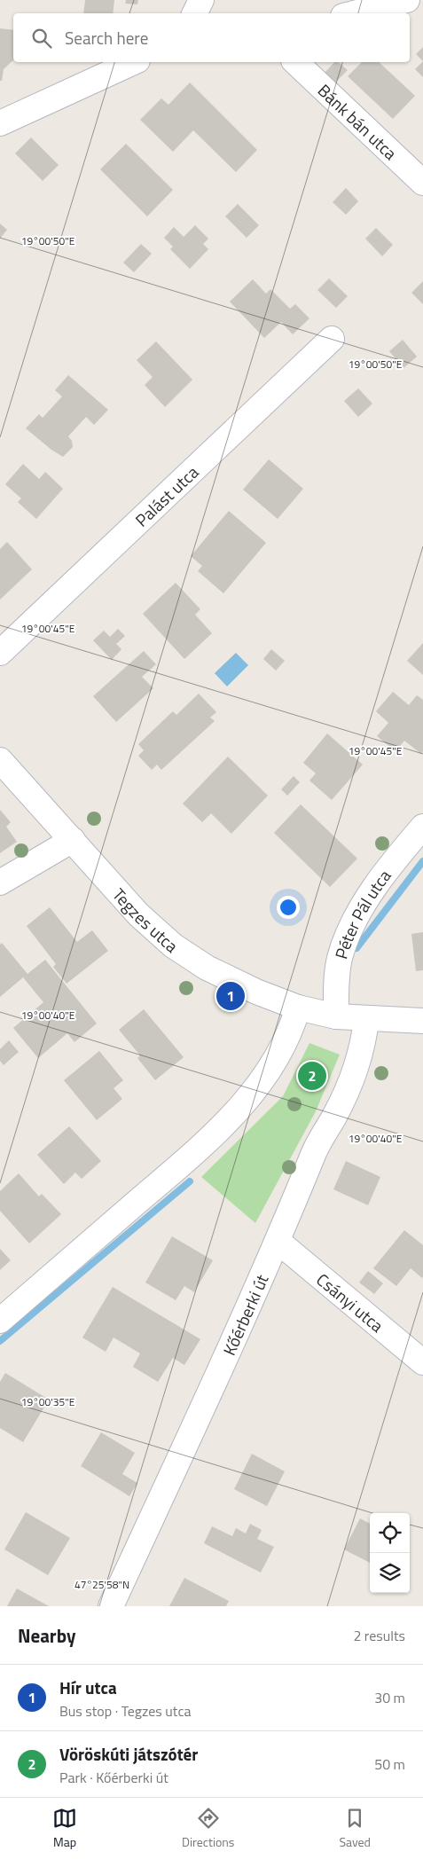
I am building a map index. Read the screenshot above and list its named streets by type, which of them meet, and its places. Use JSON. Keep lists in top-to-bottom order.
{
  "streets": {
    "street": [
      "Bánk bán utca",
      "Palást utca",
      "Péter Pál utca",
      "Tegzes utca",
      "Csányi utca",
      "Kőérberki út"
    ]
  },
  "crossings": [
    ["Péter Pál utca", "Tegzes utca"],
    ["Tegzes utca", "Kőérberki út"],
    ["Csányi utca", "Kőérberki út"]
  ],
  "page": {
    "search": "Search here",
    "pins": ["1", "2"],
    "heading": ["Nearby", "2 results"],
    "list": [
      {
        "mark": "1",
        "name": "Hír utca",
        "note": "Bus stop · Tegzes utca",
        "value": "30 m"
      },
      {
        "mark": "2",
        "name": "Vöröskúti játszótér",
        "note": "Park · Kőérberki út",
        "value": "50 m"
      }
    ],
    "nav": ["Map", "Directions", "Saved"]
  },
  "coordinates": [
    "19°00'50\"E",
    "19°00'45\"E",
    "19°00'40\"E",
    "19°00'35\"E",
    "47°25'58\"N"
  ]
}
